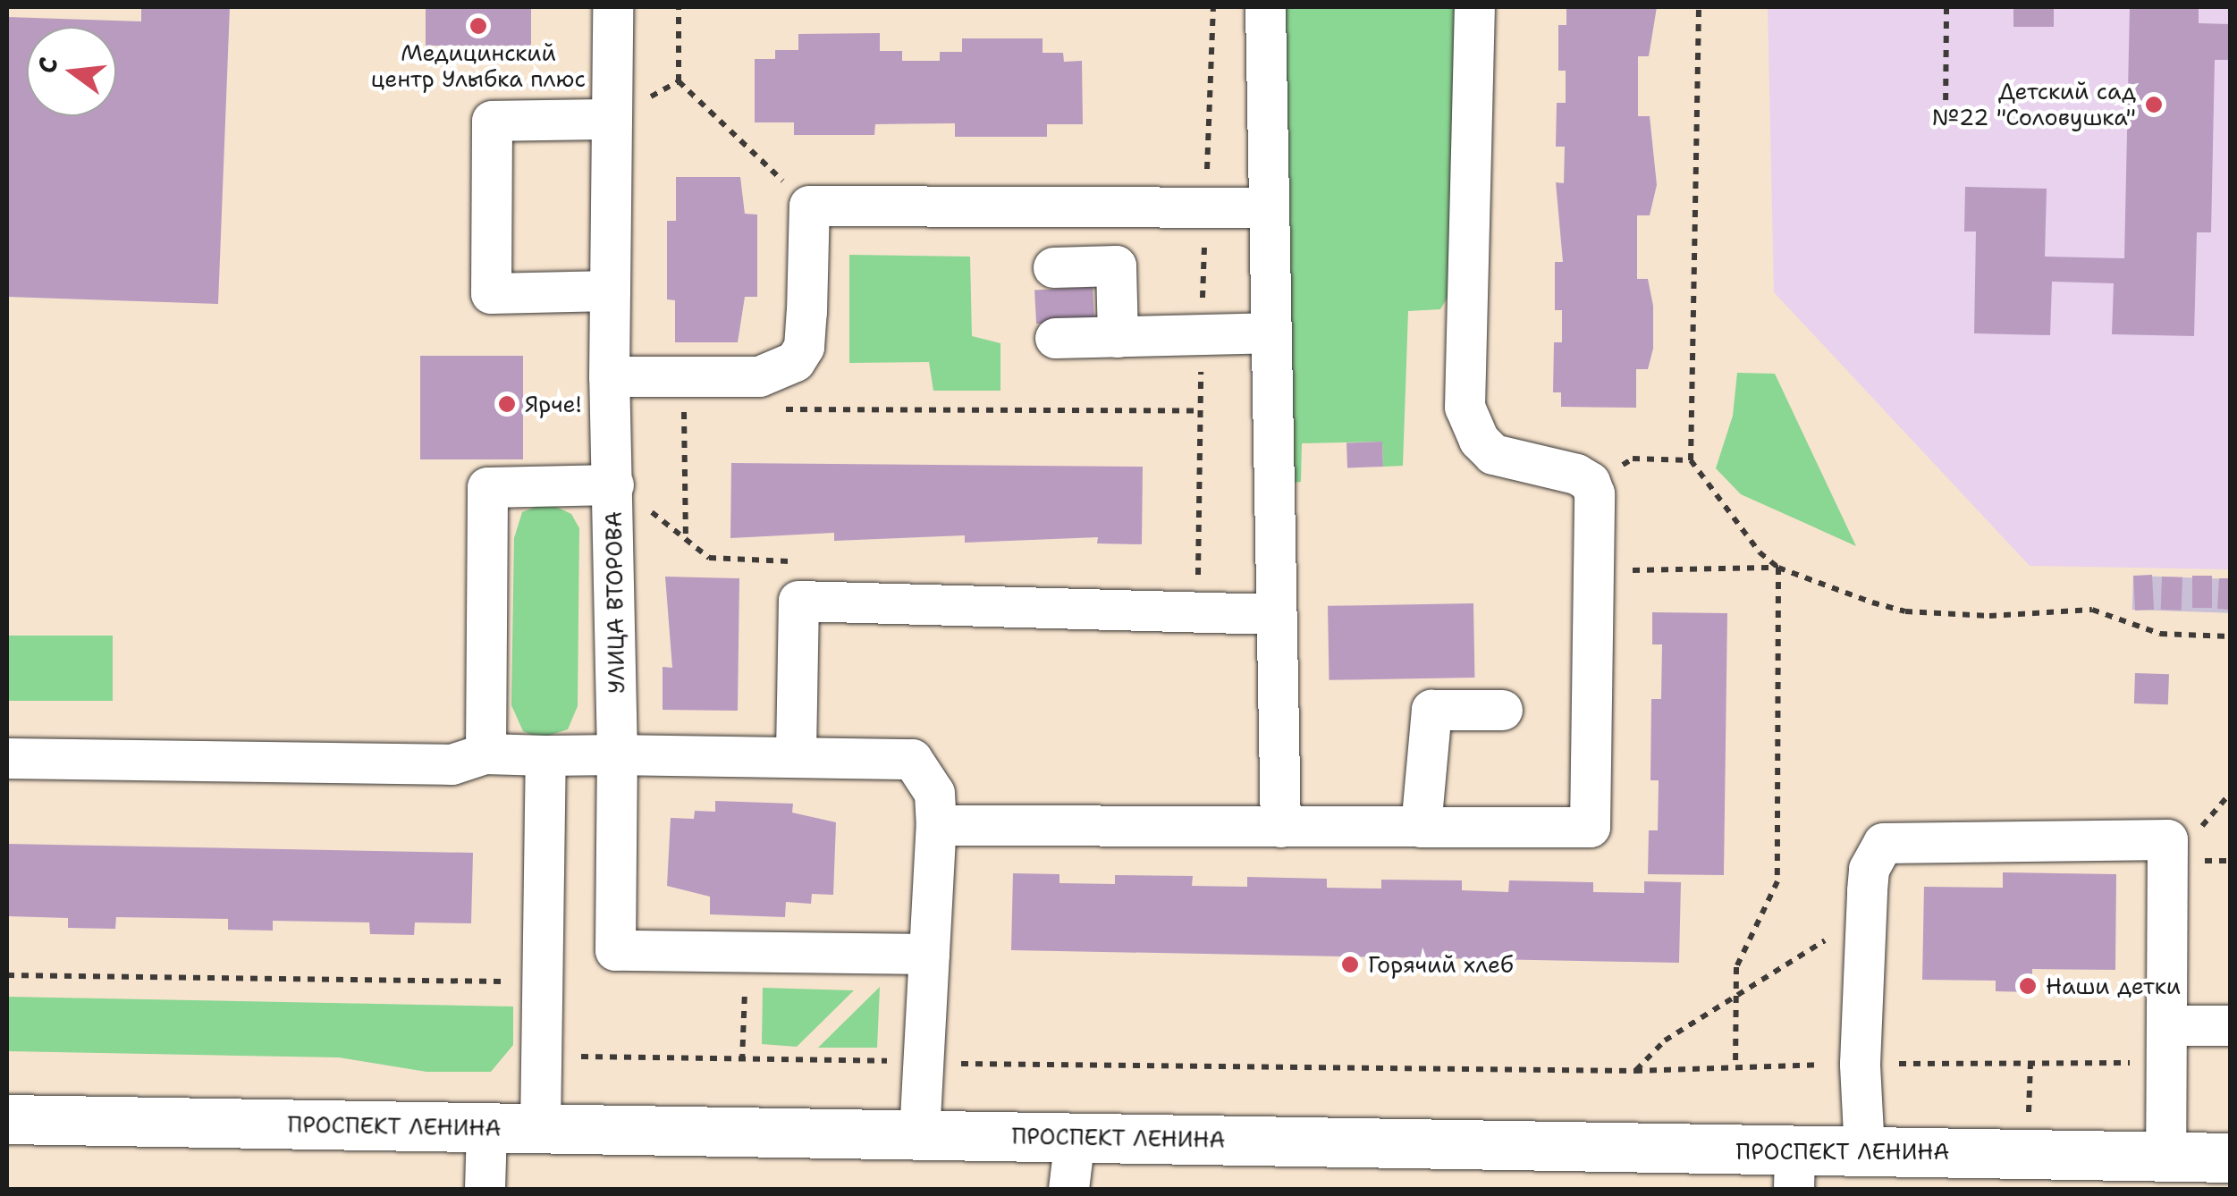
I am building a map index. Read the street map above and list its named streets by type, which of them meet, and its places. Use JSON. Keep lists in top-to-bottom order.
{
  "streets": {
    "main road": ["ПРОСПЕКТ ЛЕНИНА"],
    "street": ["УЛИЦА ВТОРОВА"]
  },
  "places": [
    "Медицинский центр Улыбка плюс",
    "Детский сад №22 \"Соловушка\"",
    "Ярче!",
    "Горячий хлеб",
    "Наши детки"
  ],
  "north": "left"
}
